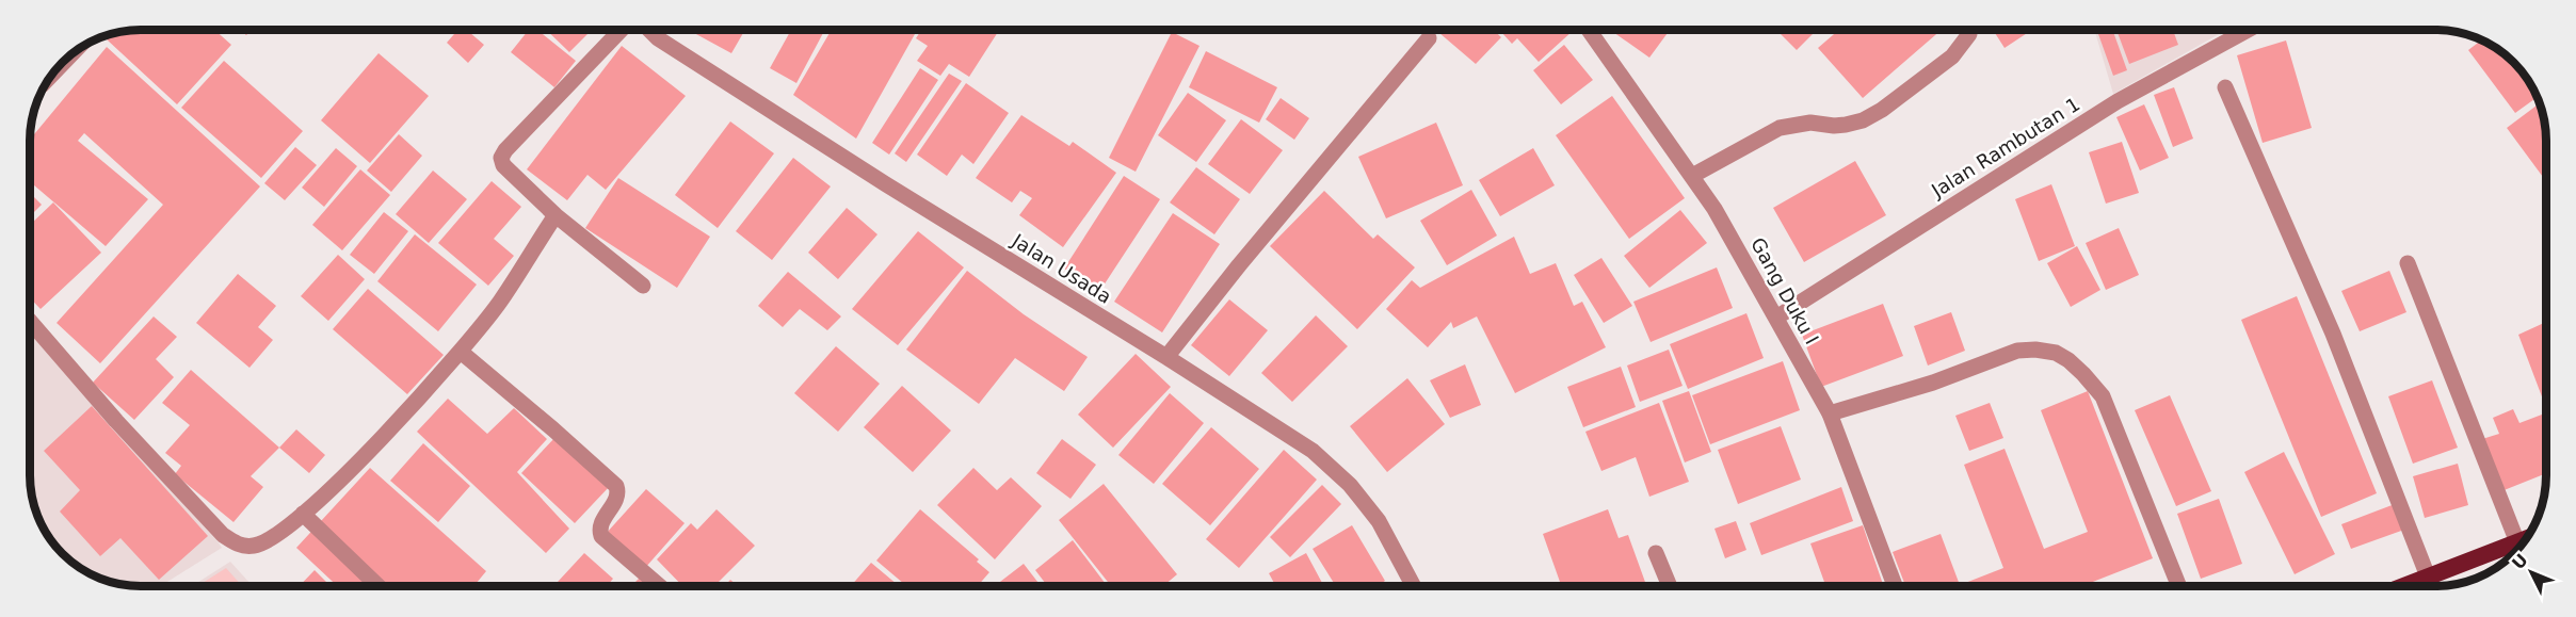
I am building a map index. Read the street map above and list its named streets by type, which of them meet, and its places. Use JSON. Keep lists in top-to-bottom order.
{
  "streets": {
    "street": ["Jalan Rambutan 1", "Jalan Usada", "Gang Duku I"]
  },
  "crossings": [
    ["Jalan Rambutan 1", "Gang Duku I"]
  ],
  "north": "top left"
}
